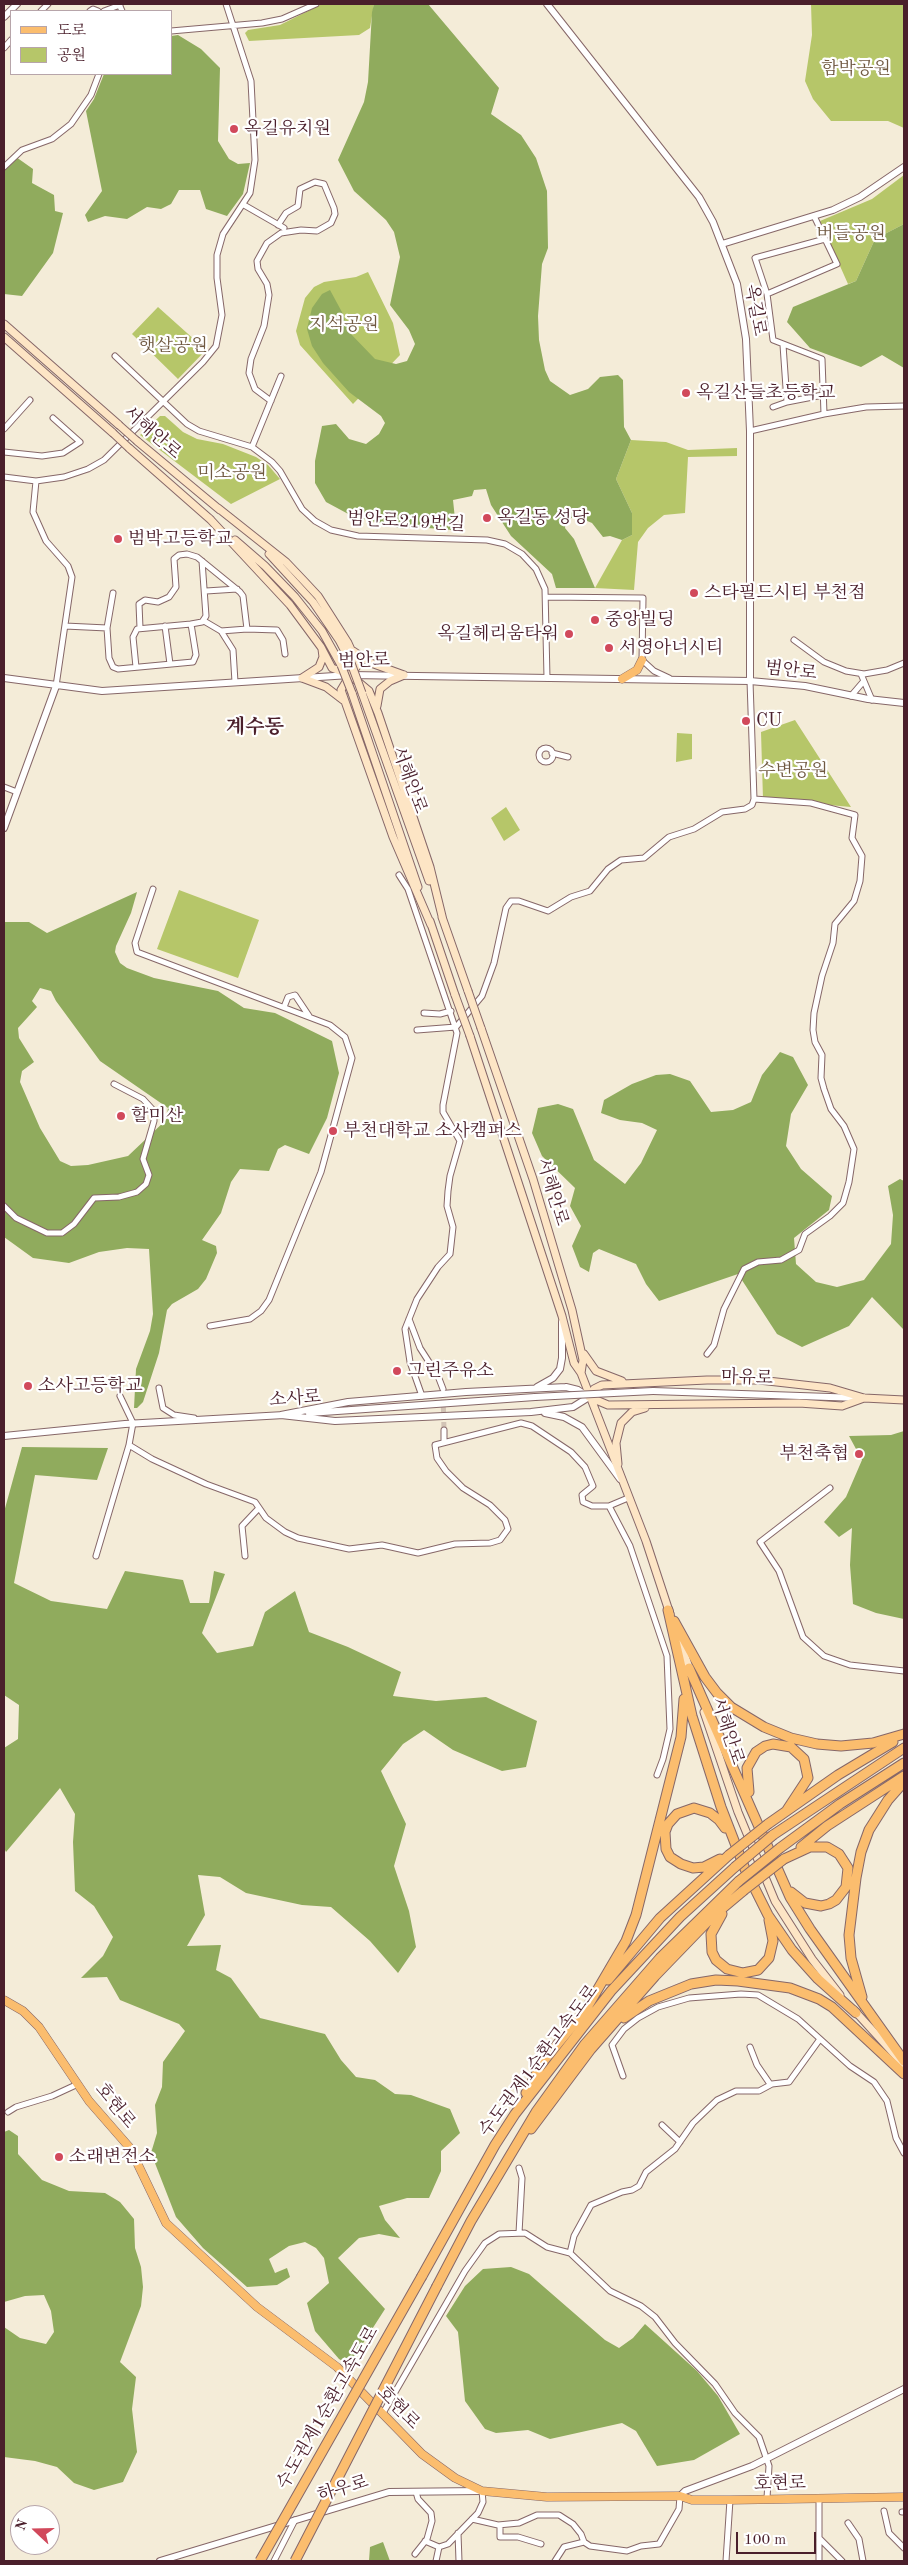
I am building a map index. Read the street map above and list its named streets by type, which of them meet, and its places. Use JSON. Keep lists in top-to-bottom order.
{
  "streets": {
    "highway": ["수도권제1순환고속도로"],
    "main road": ["서해안로", "마유로", "호현로"],
    "street": [
      "옥길로",
      "범안로219번길",
      "범안로",
      "소사로",
      "하우로"
    ]
  },
  "crossings": [
    ["옥길로", "범안로"],
    ["서해안로", "마유로"],
    ["서해안로", "소사로"],
    ["범안로219번길", "범안로"],
    ["마유로", "소사로"],
    ["호현로", "하우로"]
  ],
  "districts": ["계수동"],
  "parks": [
    "함박공원",
    "버들공원",
    "지석공원",
    "햇살공원",
    "미소공원",
    "수변공원"
  ],
  "places": [
    "옥길유치원",
    "옥길산들초등학교",
    "옥길동 성당",
    "범박고등학교",
    "스타필드시티 부천점",
    "중앙빌딩",
    "옥길헤리움타워",
    "서영아너시티",
    "CU",
    "할미산",
    "부천대학교 소사캠퍼스",
    "그린주유소",
    "소사고등학교",
    "부천축협",
    "소래변전소"
  ],
  "legend": ["도로", "공원"],
  "scale_bar": "100 m",
  "north": "left"
}
